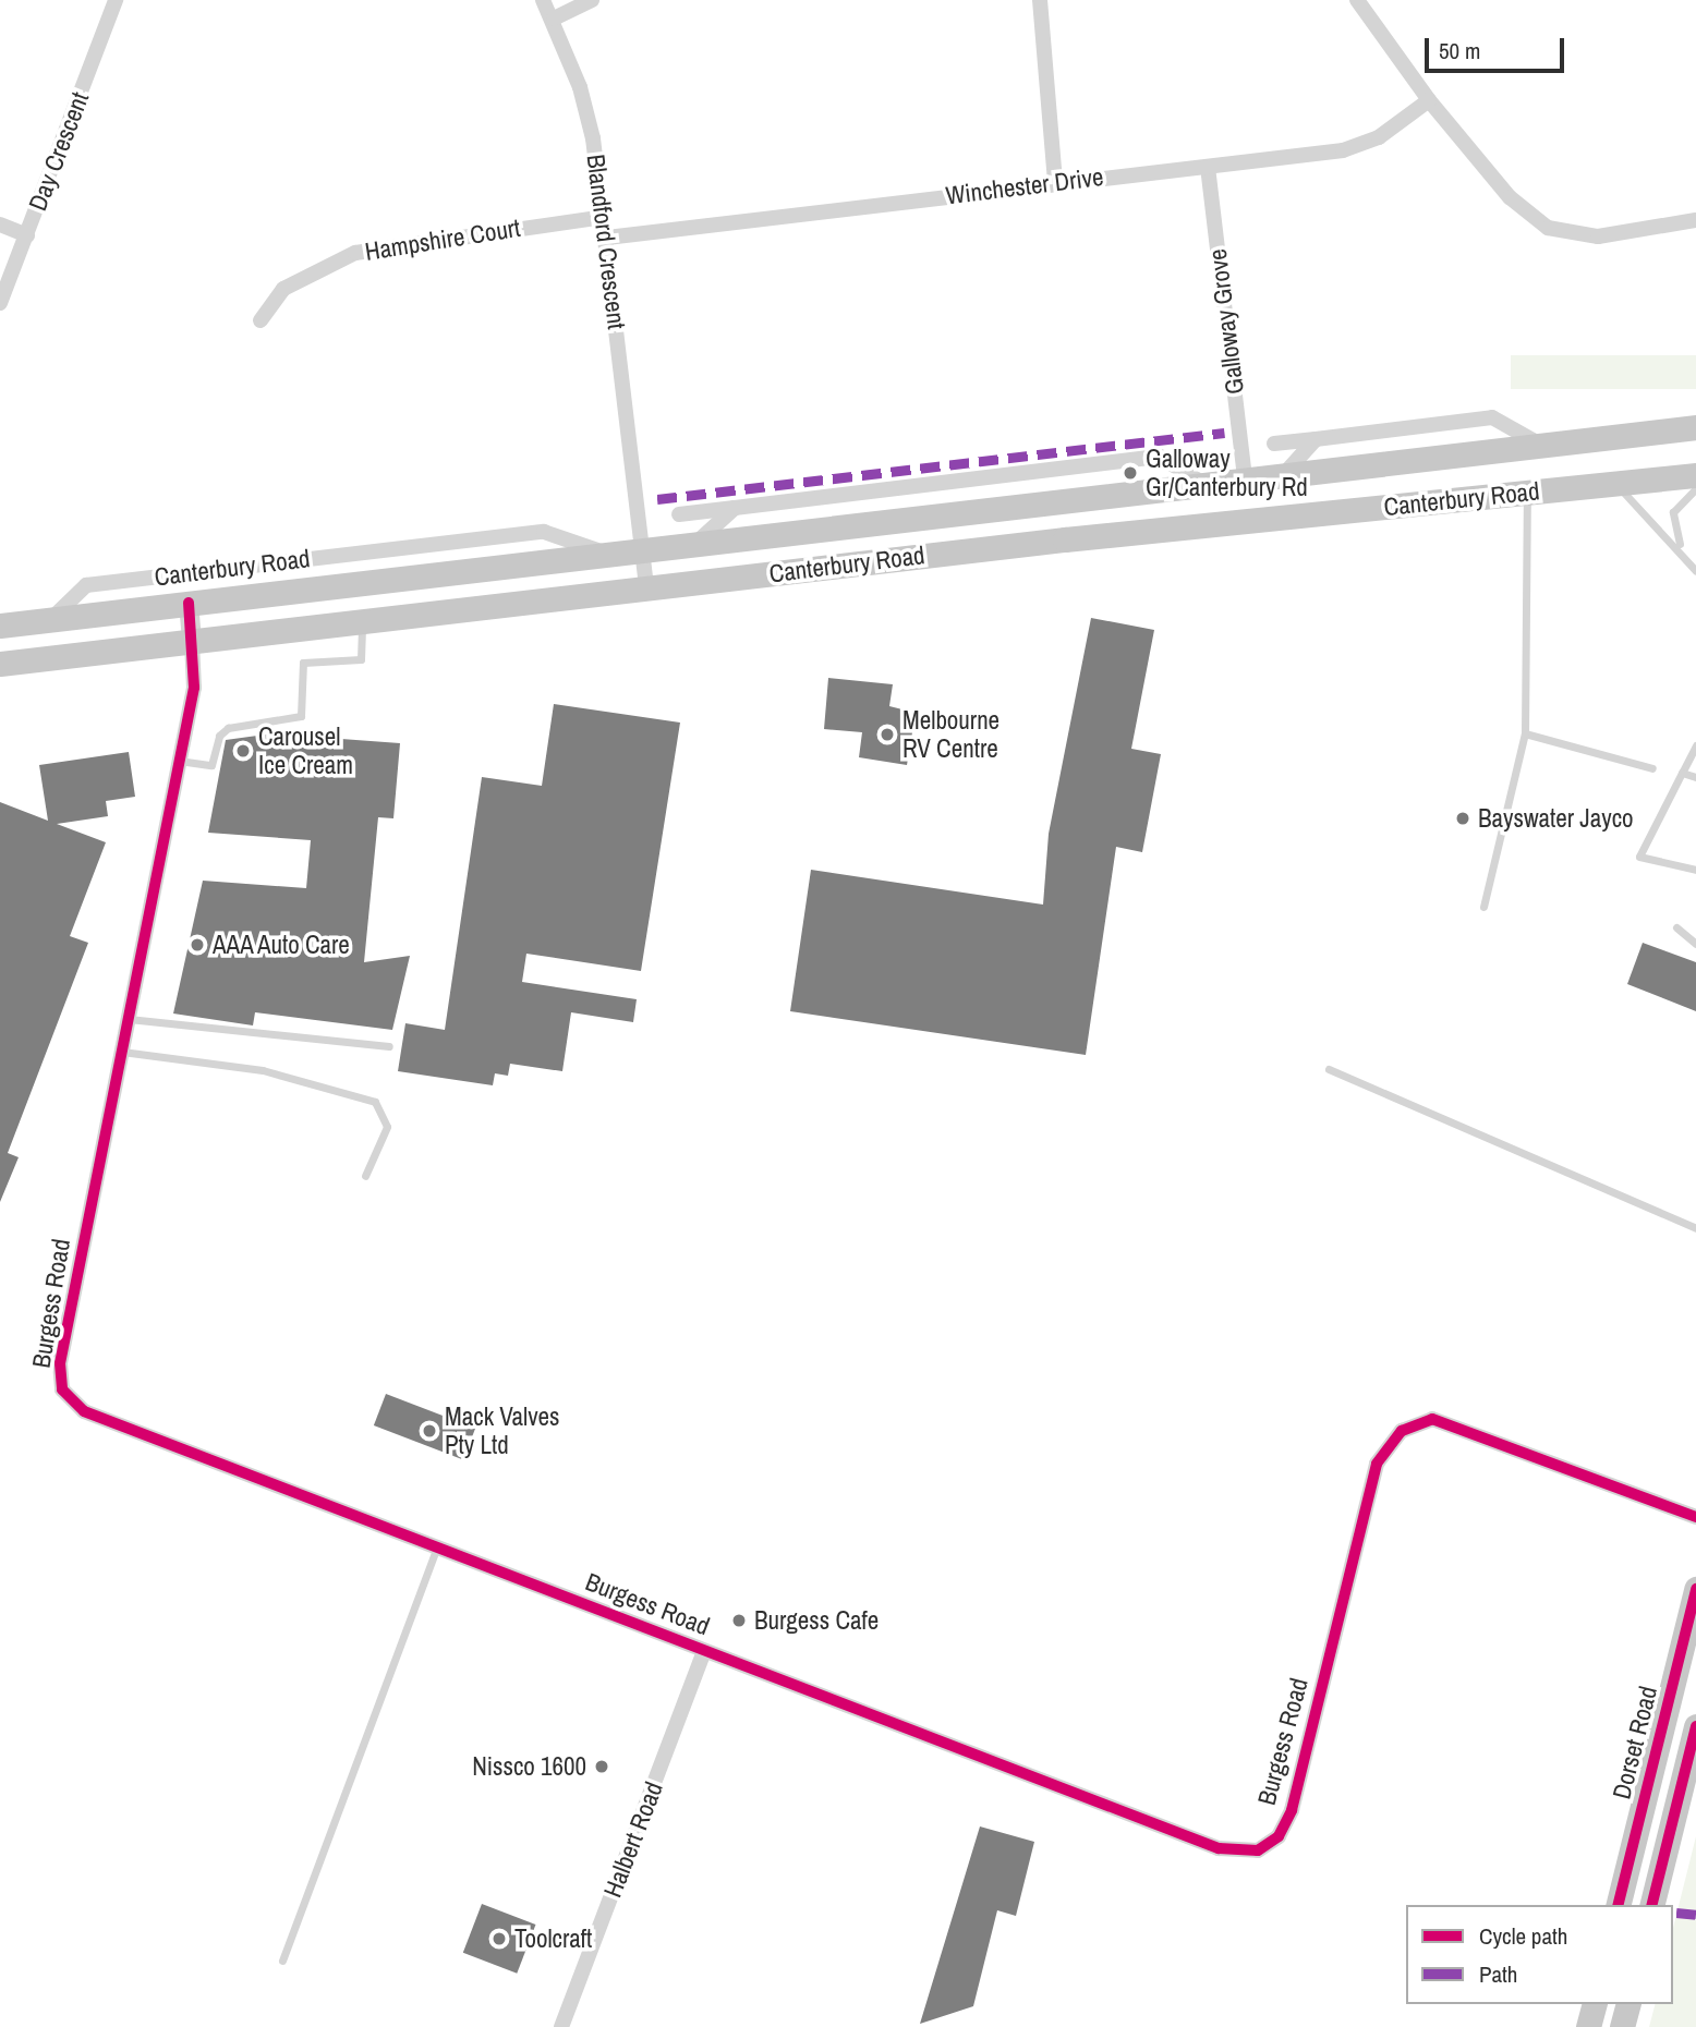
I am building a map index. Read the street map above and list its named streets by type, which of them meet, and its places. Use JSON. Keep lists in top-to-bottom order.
{
  "streets": {
    "main road": ["Canterbury Road", "Dorset Road"],
    "street": [
      "Day Crescent",
      "Winchester Drive",
      "Hampshire Court",
      "Blandford Crescent",
      "Galloway Grove",
      "Burgess Road",
      "Halbert Road"
    ]
  },
  "crossings": [
    ["Winchester Drive", "Blandford Crescent"],
    ["Winchester Drive", "Galloway Grove"],
    ["Hampshire Court", "Blandford Crescent"],
    ["Blandford Crescent", "Canterbury Road"],
    ["Galloway Grove", "Canterbury Road"],
    ["Canterbury Road", "Burgess Road"],
    ["Burgess Road", "Halbert Road"]
  ],
  "places": [
    "Galloway Gr/Canterbury Rd",
    "Melbourne RV Centre",
    "Carousel Ice Cream",
    "Bayswater Jayco",
    "AAA Auto Care",
    "Mack Valves Pty Ltd",
    "Burgess Cafe",
    "Nissco 1600",
    "Toolcraft"
  ],
  "legend": ["Cycle path", "Path"],
  "scale_bar": "50 m"
}
